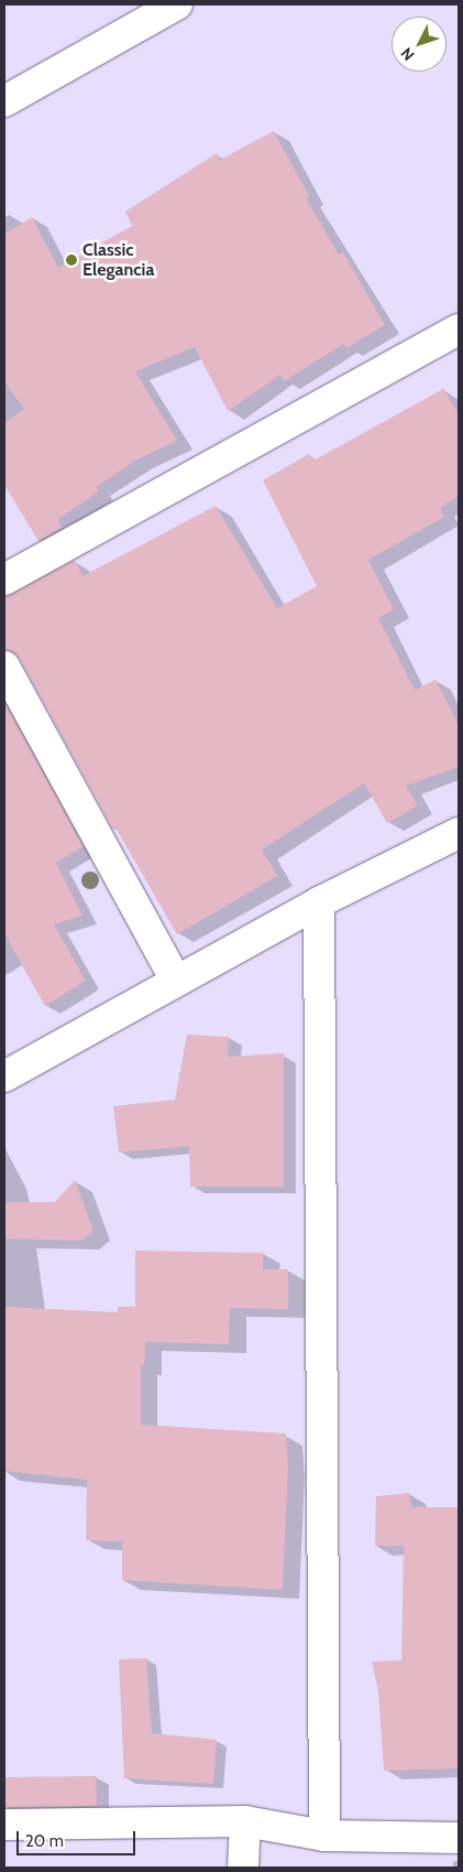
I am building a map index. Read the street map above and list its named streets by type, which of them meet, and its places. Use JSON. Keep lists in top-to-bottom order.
{
  "places": ["Classic Elegancia"],
  "scale_bar": "20 m",
  "north": "bottom left"
}
